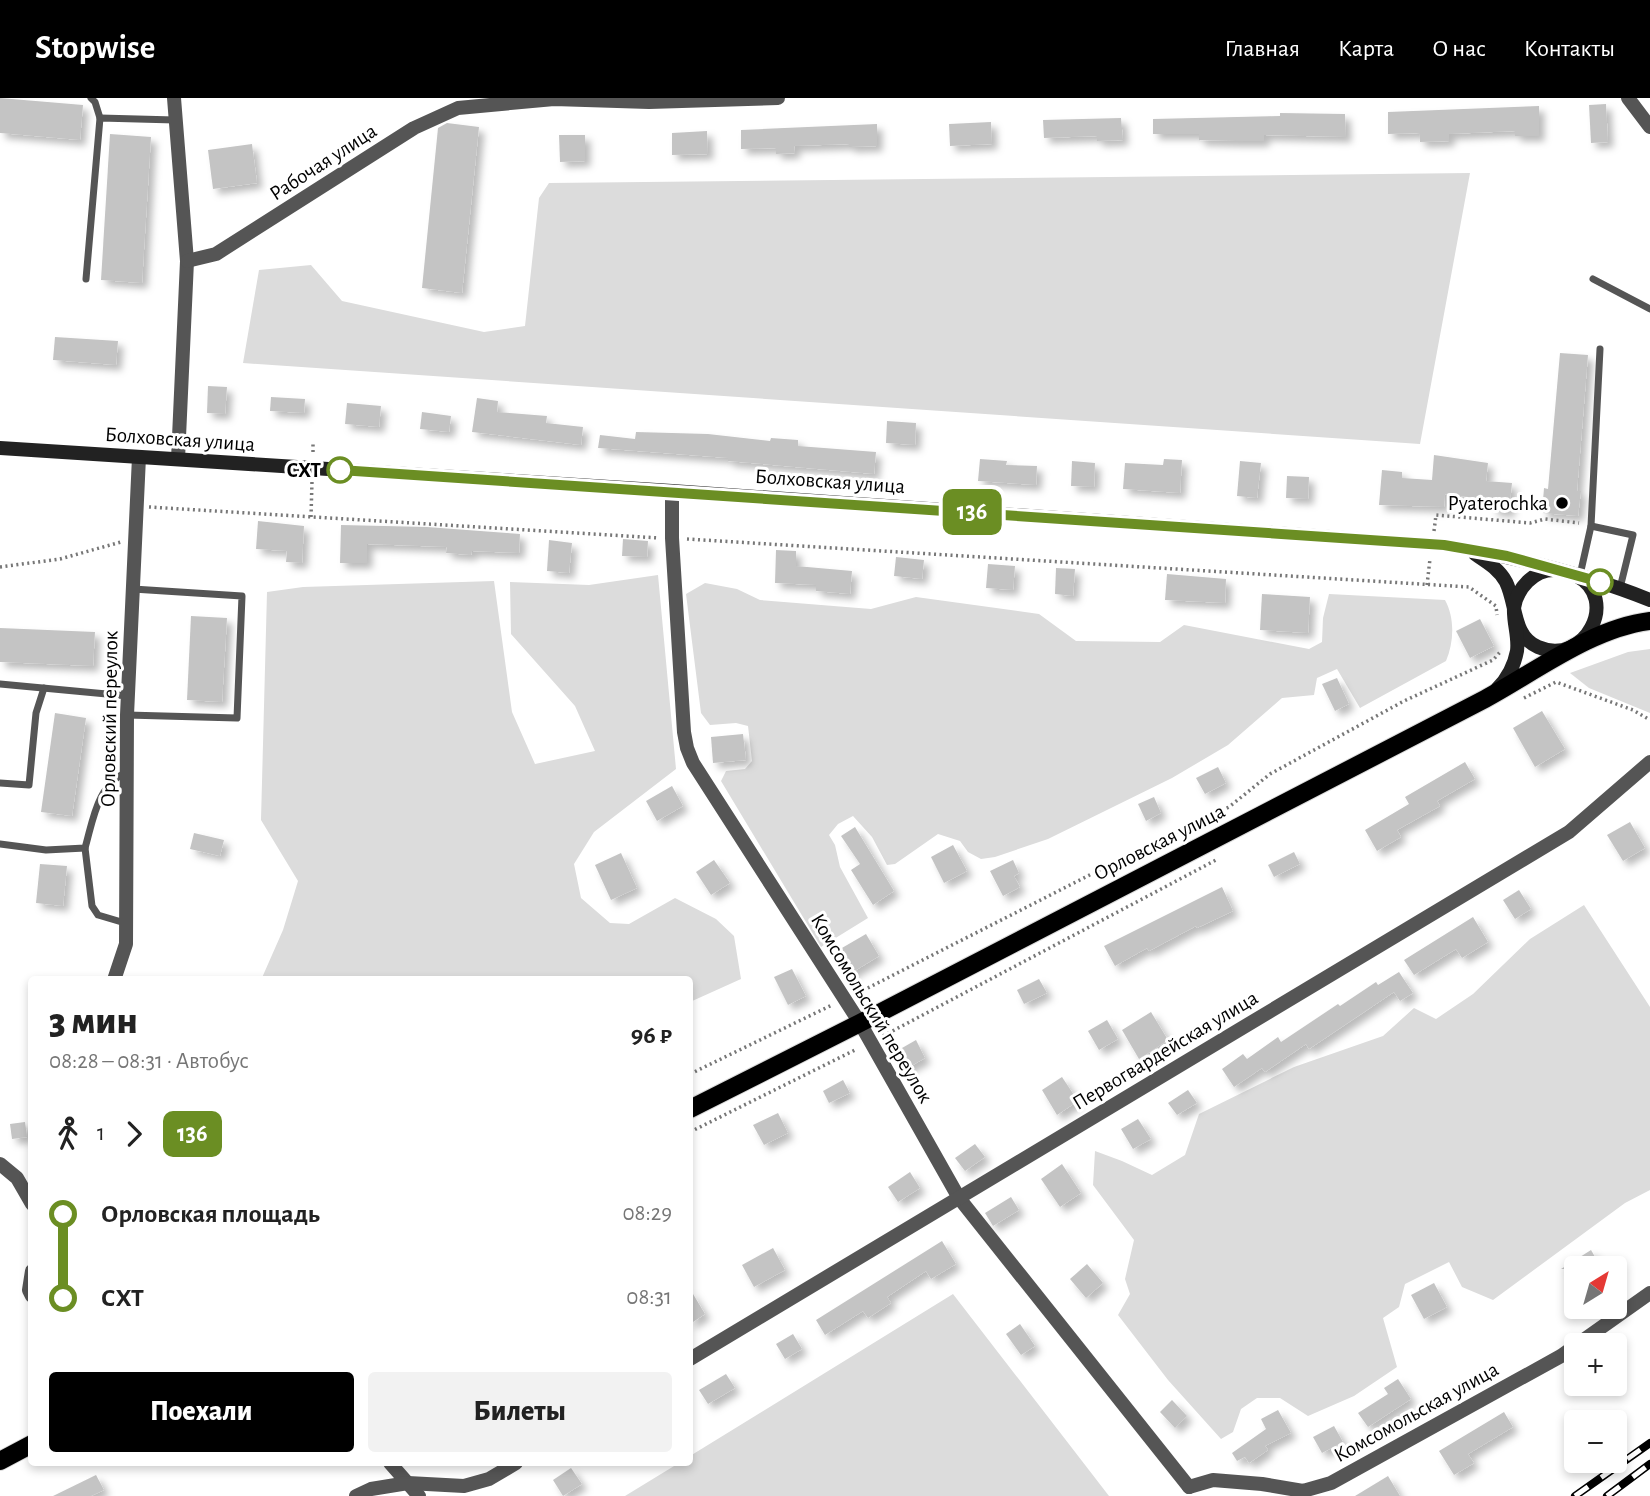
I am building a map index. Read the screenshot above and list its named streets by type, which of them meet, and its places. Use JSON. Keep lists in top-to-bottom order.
{
  "streets": {
    "main road": ["Болховская улица", "Орловская улица"],
    "street": [
      "Рабочая улица",
      "Орловский переулок",
      "Комсомольский переулок",
      "Первогвардейская улица",
      "Комсомольская улица"
    ]
  },
  "crossings": [
    ["Болховская улица", "Орловский переулок"],
    ["Болховская улица", "Орловская улица"],
    ["Болховская улица", "Комсомольский переулок"],
    ["Орловская улица", "Комсомольский переулок"],
    ["Комсомольский переулок", "Первогвардейская улица"],
    ["Комсомольский переулок", "Комсомольская улица"]
  ],
  "places": ["СХТ", "Pyaterochka"],
  "lines": ["bus line 136"],
  "north": "top right",
  "page": {
    "header": "Stopwise",
    "nav": [
      "Главная",
      "Карта",
      "О нас",
      "Контакты"
    ],
    "on_map": "136",
    "heading": ["3 мин", "08:28 – 08:31 · Автобус", "96 ₽"],
    "legs": ["1", "136"],
    "list": [
      {
        "name": "Орловская площадь",
        "value": "08:29"
      },
      {
        "name": "СХТ",
        "value": "08:31"
      }
    ],
    "map_buttons": ["+", "−"],
    "buttons": ["Поехали", "Билеты"]
  }
}
